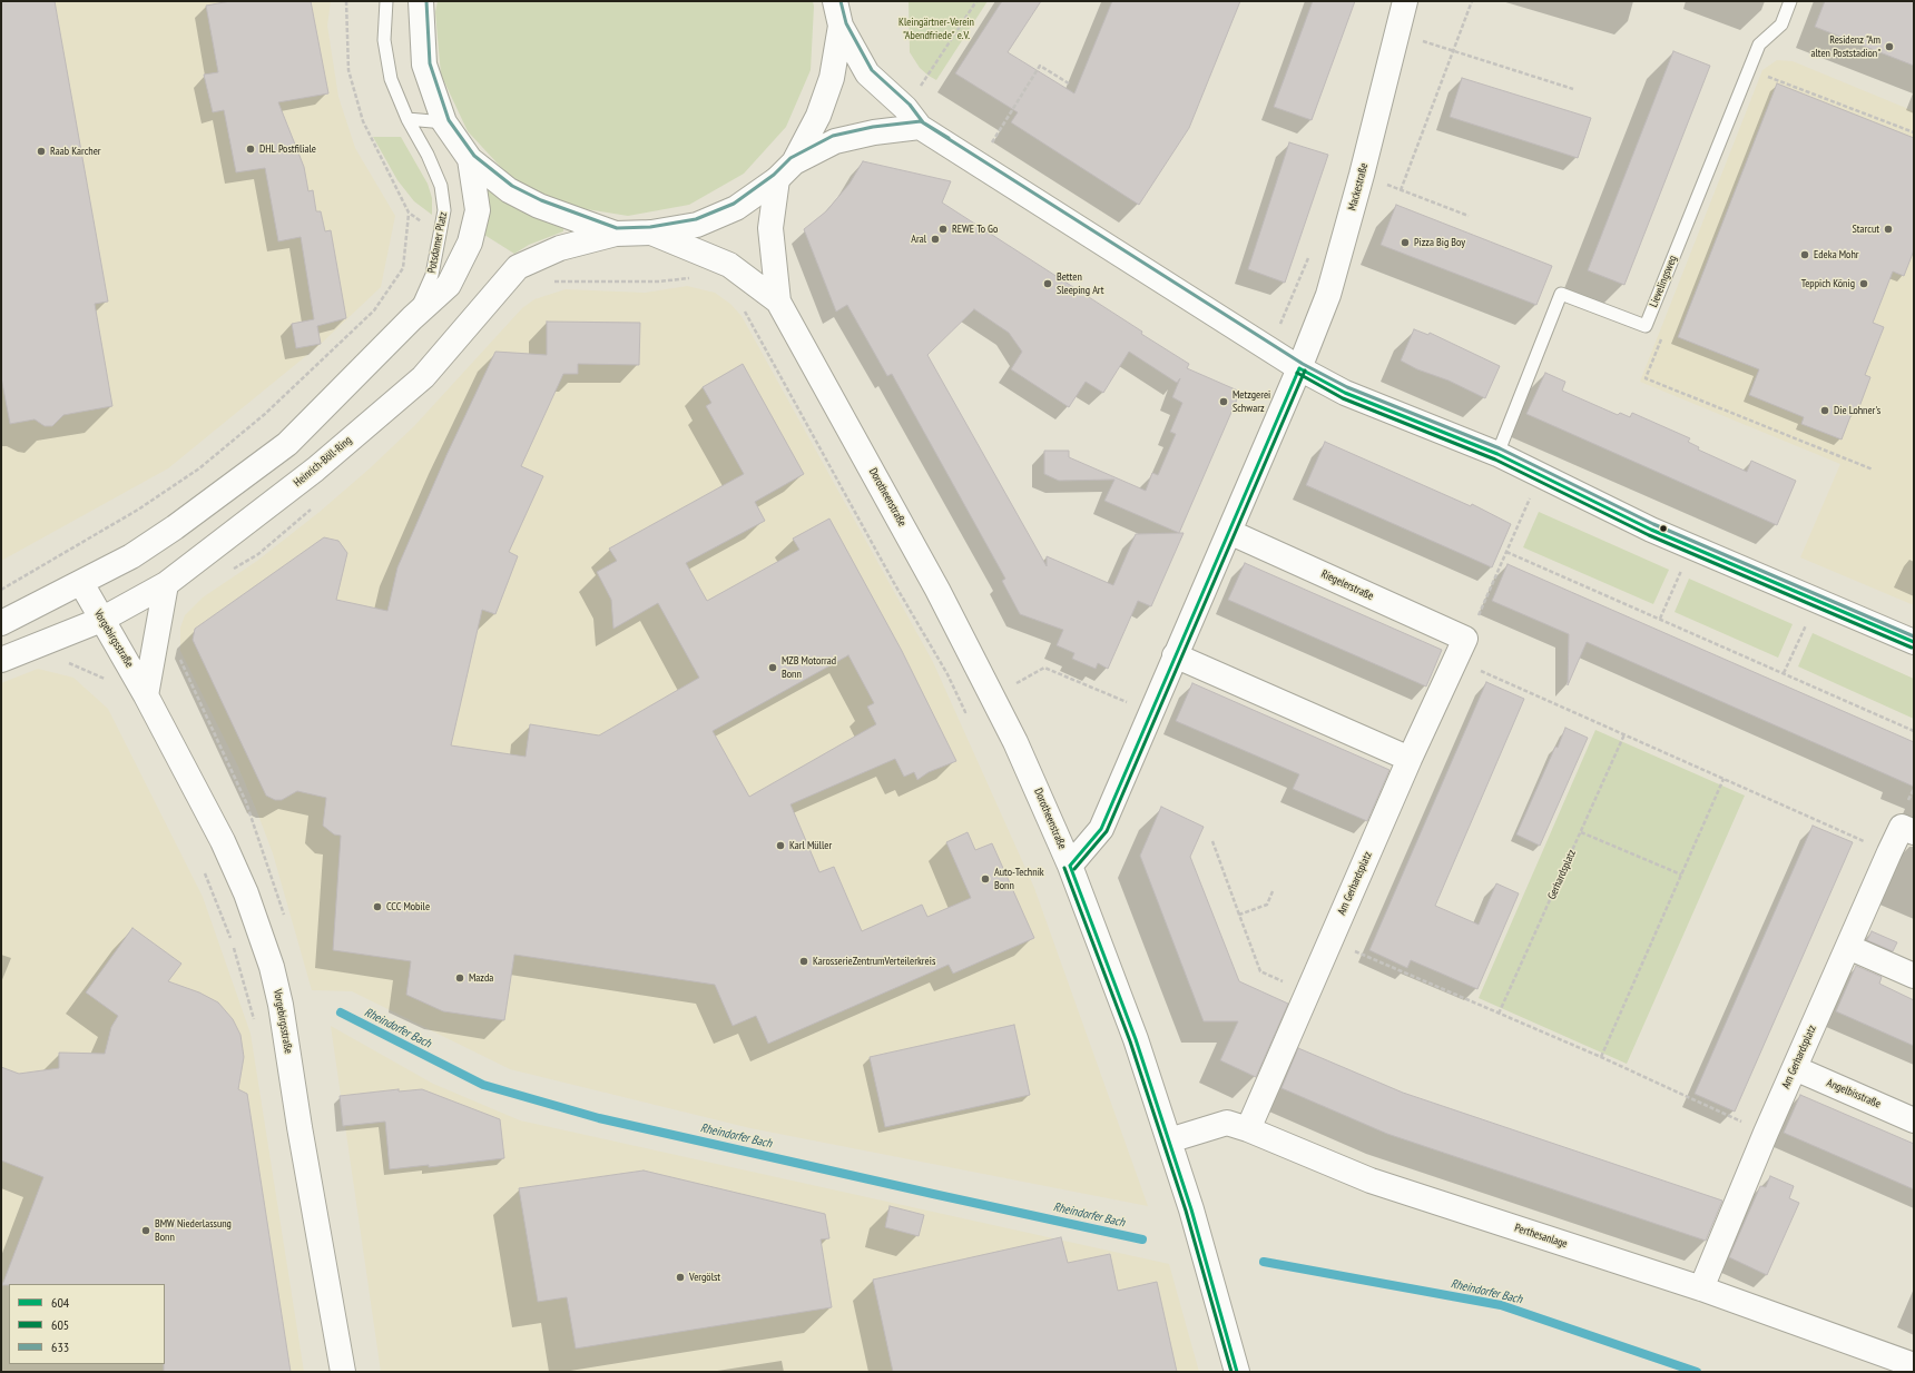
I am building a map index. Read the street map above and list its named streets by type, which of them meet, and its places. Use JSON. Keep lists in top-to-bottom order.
{
  "streets": {
    "street": [
      "Mackestraße",
      "Heinrich-Böll-Ring",
      "Dorotheenstraße",
      "Riegelerstraße",
      "Vorgebirgsstraße",
      "Am Gerhardsplatz",
      "Angelbisstraße",
      "Perthesanlage"
    ],
    "lane": ["Potsdamer Platz", "Lievelingsweg"],
    "path": ["Gerhardsplatz"]
  },
  "crossings": [
    ["Heinrich-Böll-Ring", "Vorgebirgsstraße"],
    ["Dorotheenstraße", "Perthesanlage"],
    ["Riegelerstraße", "Am Gerhardsplatz"],
    ["Am Gerhardsplatz", "Angelbisstraße"],
    ["Am Gerhardsplatz", "Perthesanlage"]
  ],
  "water": ["Rheindorfer Bach"],
  "parks": ["Kleingärtner-Verein \"Abendfriede\" e.V."],
  "places": [
    "Residenz \"Am alten Poststadion\"",
    "DHL Postfiliale",
    "Raab Karcher",
    "REWE To Go",
    "Starcut",
    "Aral",
    "Pizza Big Boy",
    "Edeka Mohr",
    "Betten Sleeping Art",
    "Teppich König",
    "Metzgerei Schwarz",
    "Die Lohner's",
    "MZB Motorrad Bonn",
    "Karl Müller",
    "Auto-Technik Bonn",
    "CCC Mobile",
    "KarosserieZentrumVerteilerkreis",
    "Mazda",
    "BMW Niederlassung Bonn",
    "Vergölst"
  ],
  "lines": ["transit line 633", "transit line 604", "transit line 605"],
  "legend": ["604", "605", "633"]
}
